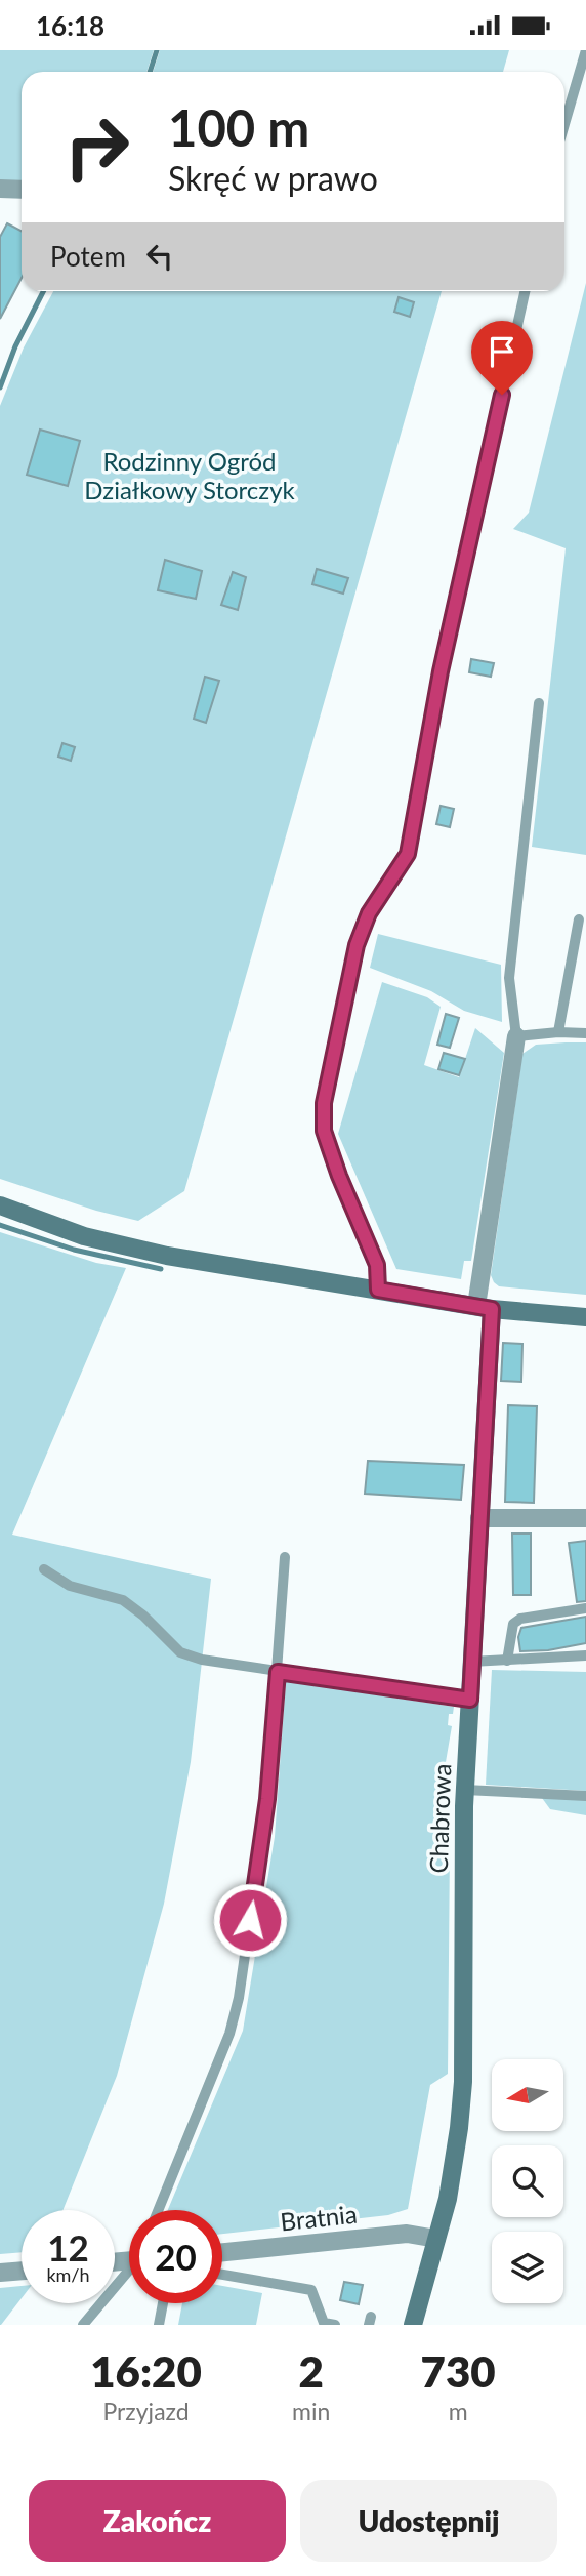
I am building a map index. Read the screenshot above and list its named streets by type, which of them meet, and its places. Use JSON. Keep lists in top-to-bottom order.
{
  "streets": {
    "street": ["Chabrowa", "Bratnia"]
  },
  "crossings": [
    ["Chabrowa", "Bratnia"]
  ],
  "parks": ["Rodzinny Ogród Działkowy Storczyk"],
  "north": "left",
  "page": {
    "status": "16:18",
    "turn": ["100 m", "Skręć w prawo"],
    "then": "Potem",
    "speed": "12 km/h",
    "limit": "20",
    "eta": [
      "16:20",
      "Przyjazd",
      "2",
      "min",
      "730",
      "m"
    ],
    "buttons": ["Zakończ", "Udostępnij"]
  }
}
